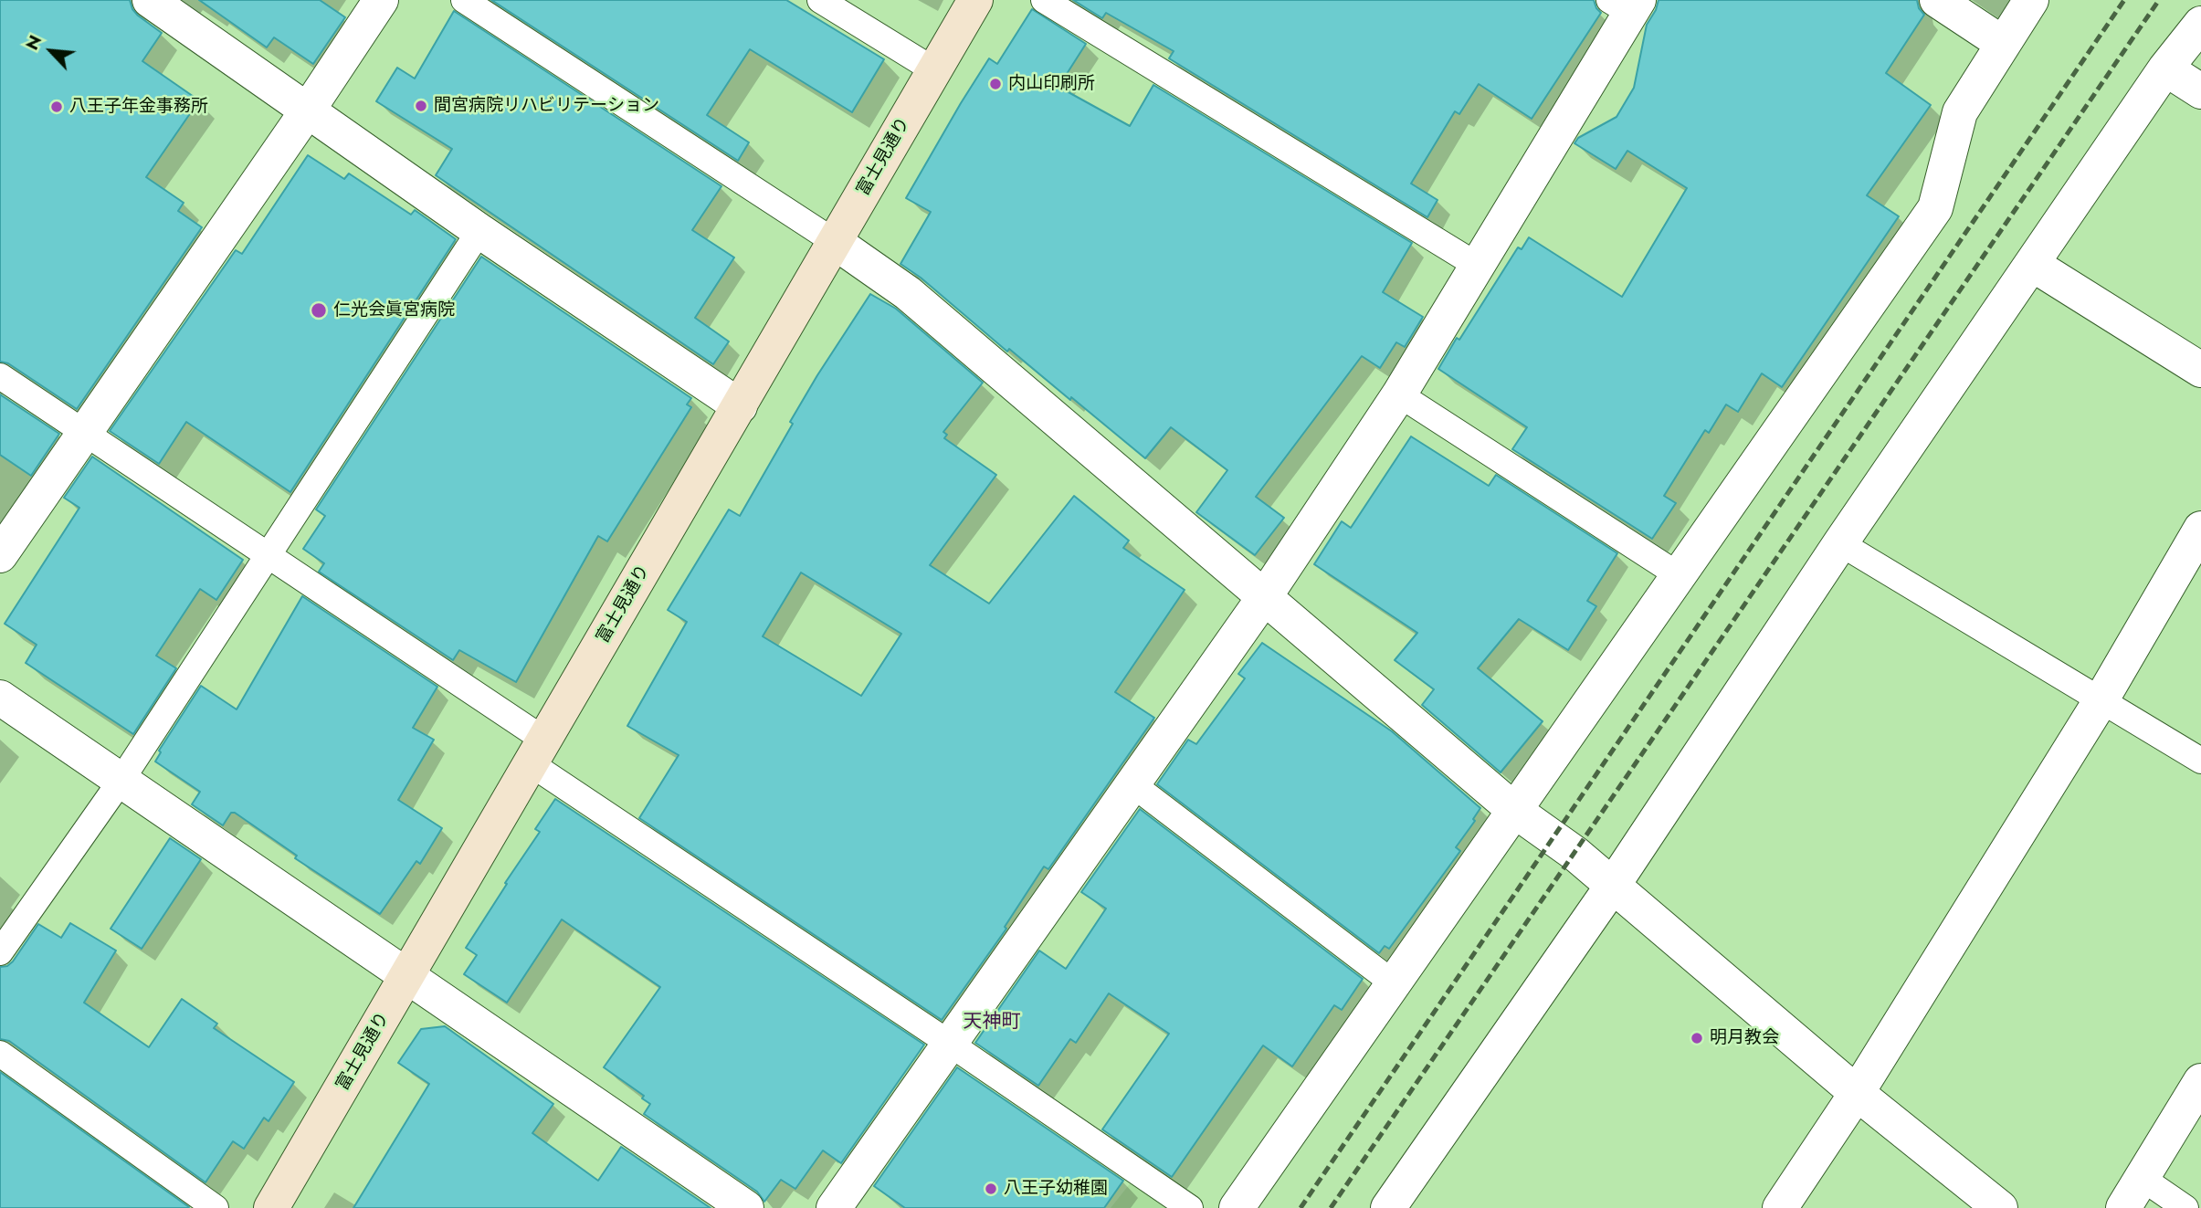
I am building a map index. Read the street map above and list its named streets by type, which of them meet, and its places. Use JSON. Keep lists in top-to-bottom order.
{
  "streets": {
    "street": ["富士見通り"]
  },
  "districts": ["天神町"],
  "places": [
    "内山印刷所",
    "間宮病院リハビリテーション",
    "八王子年金事務所",
    "仁光会眞宮病院",
    "明月教会",
    "八王子幼稚園"
  ],
  "north": "top left"
}
